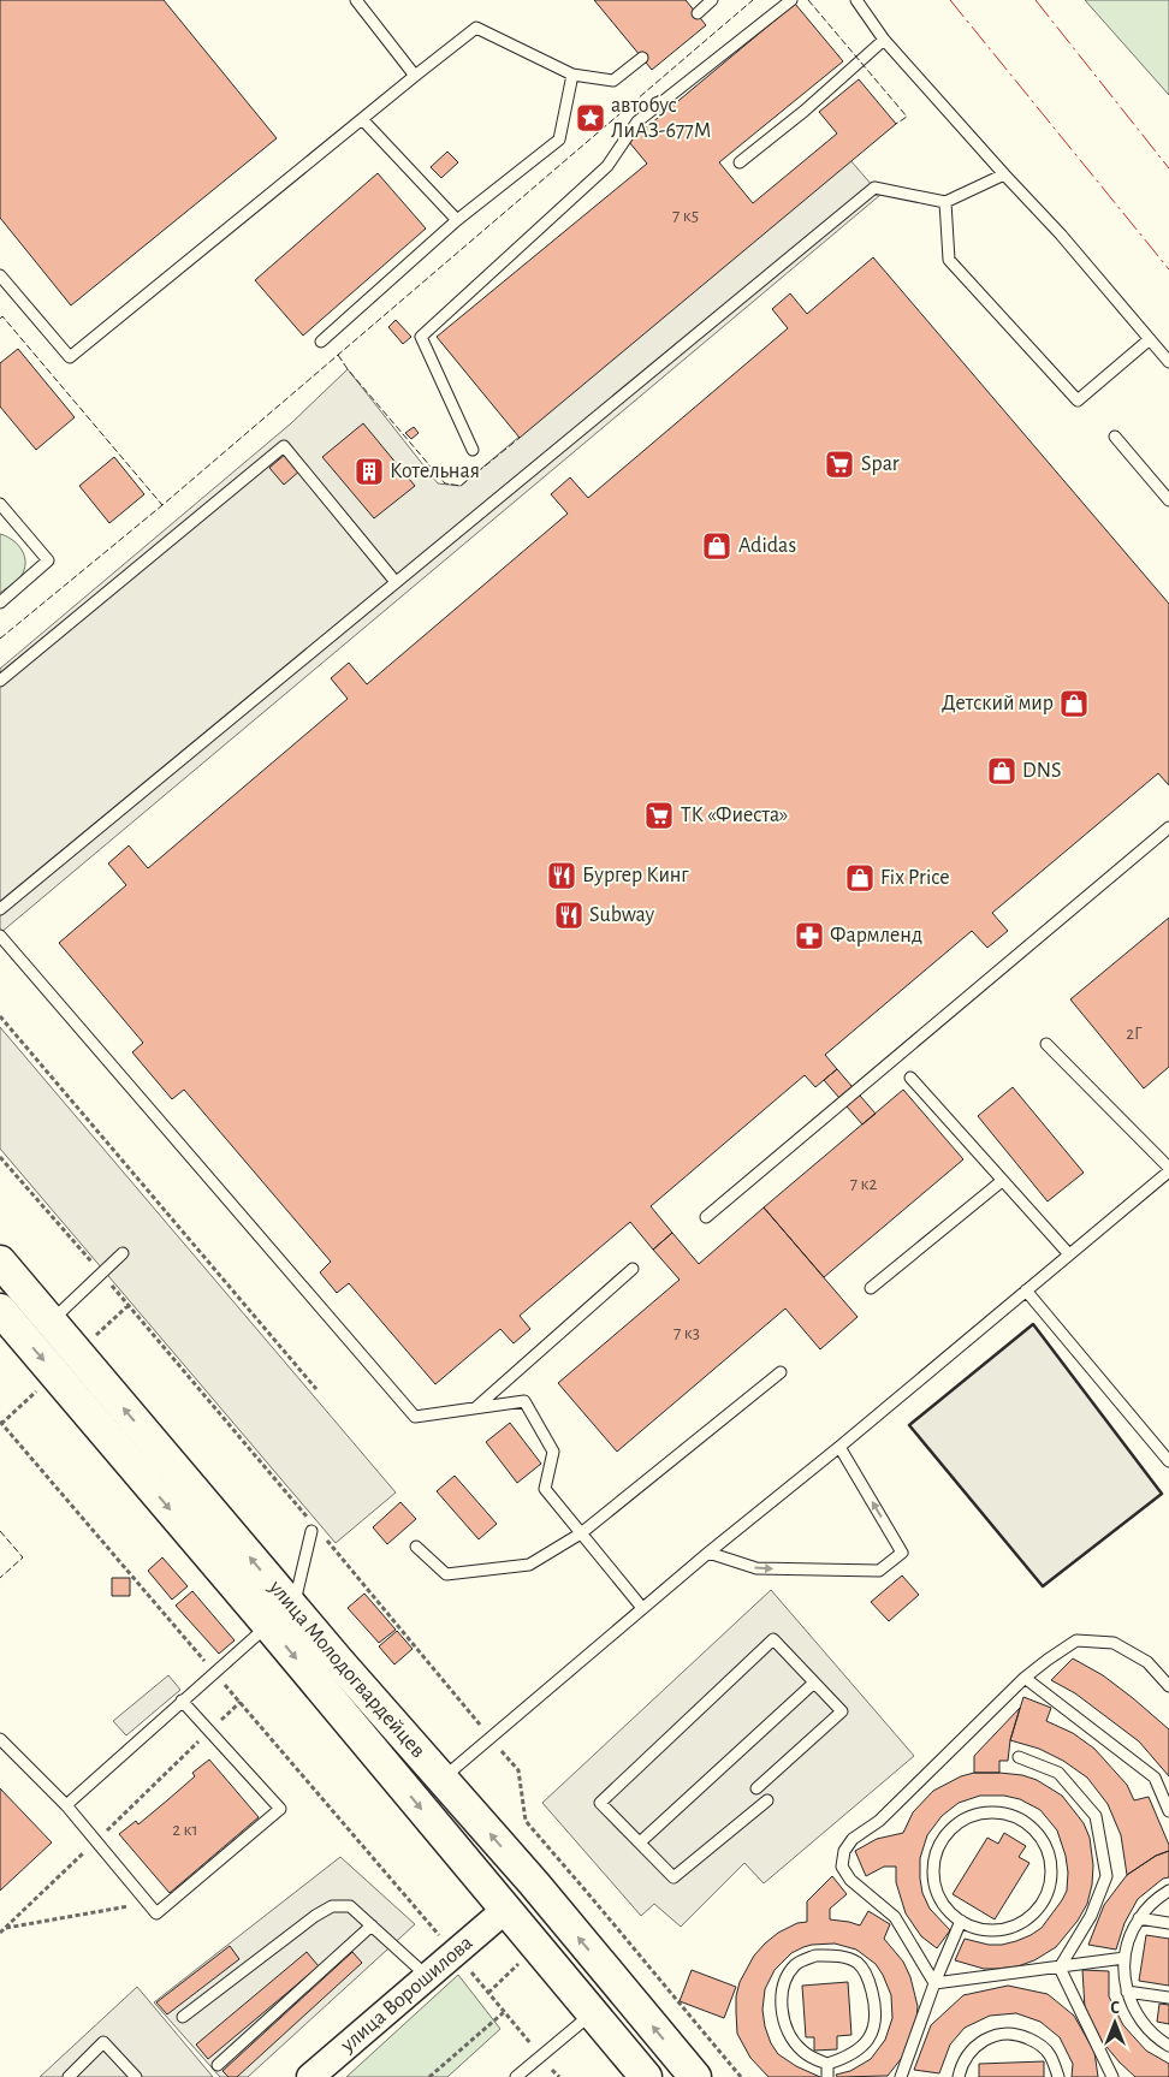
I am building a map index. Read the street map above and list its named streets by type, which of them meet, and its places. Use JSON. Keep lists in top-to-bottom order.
{
  "streets": {
    "main road": ["улица Молодогвардейцев"],
    "street": ["улица Ворошилова"]
  },
  "crossings": [
    ["улица Молодогвардейцев", "улица Ворошилова"]
  ],
  "places": {
    "place": ["автобус ЛиАЗ-677М"],
    "supermarket": ["Spar", "ТК «Фиеста»"],
    "building": ["Котельная"],
    "shop": [
      "Adidas",
      "Детский мир",
      "DNS",
      "Fix Price"
    ],
    "restaurant": ["Бургер Кинг", "Subway"],
    "pharmacy": ["Фармленд"]
  },
  "house_numbers": [
    "7 к5",
    "2Г",
    "7 к2",
    "7 к3",
    "2 к1"
  ],
  "north": "top"
}
